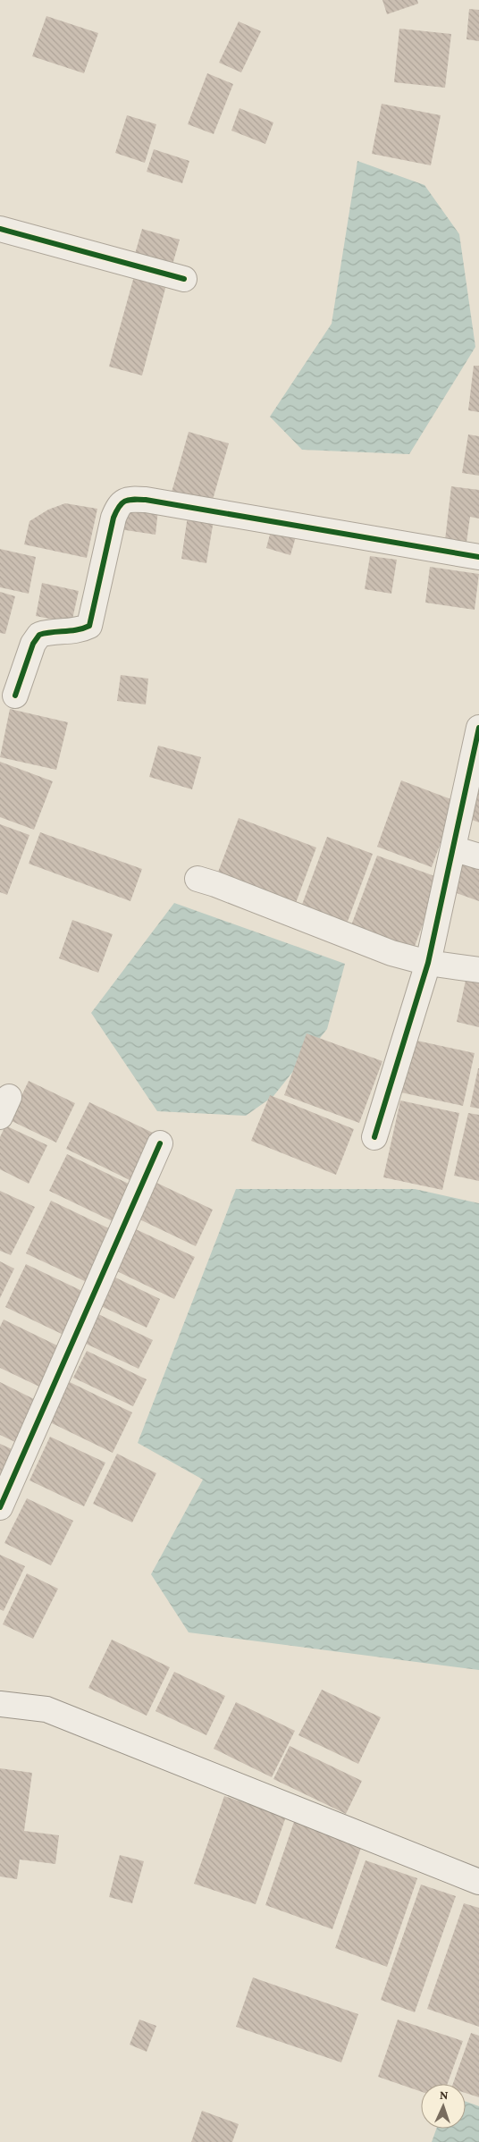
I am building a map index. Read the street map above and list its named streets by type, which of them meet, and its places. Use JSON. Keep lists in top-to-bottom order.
{
  "north": "top"
}
